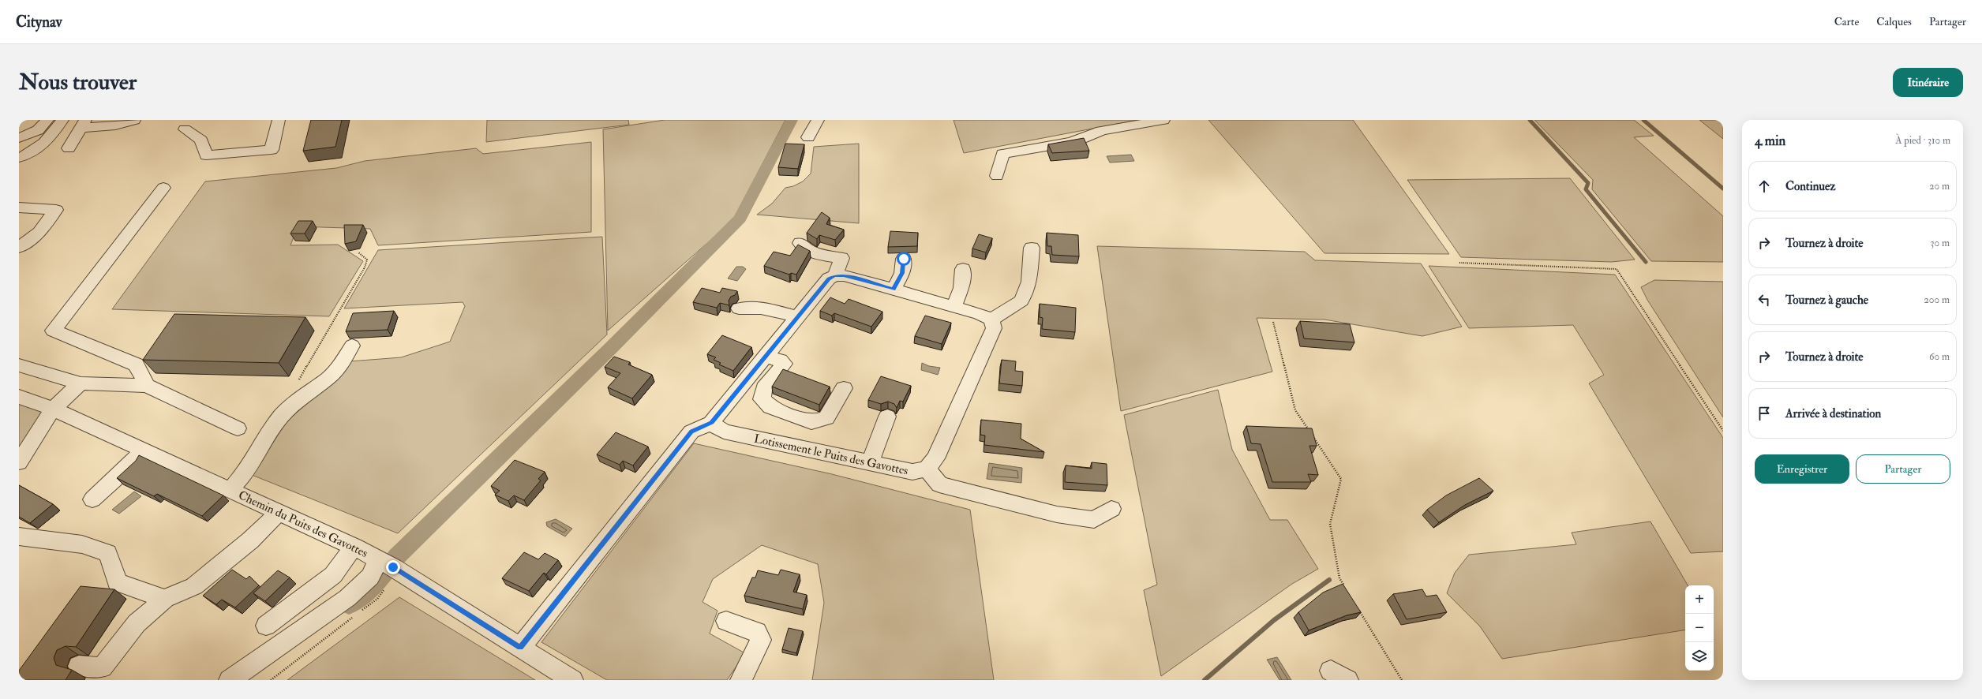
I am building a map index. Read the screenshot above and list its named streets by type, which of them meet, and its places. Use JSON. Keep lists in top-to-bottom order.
{
  "streets": {
    "street": ["Lotissement le Puits des Gavottes", "Chemin du Puits des Gavottes"]
  },
  "page": {
    "header": "Citynav",
    "nav": ["Carte", "Calques", "Partager"],
    "buttons": [
      "Itinéraire",
      ["Enregistrer", "Partager"]
    ],
    "title": "Nous trouver",
    "heading": ["4 min", "À pied · 310 m"],
    "list": [
      ["Continuez", "20 m"],
      ["Tournez à droite", "30 m"],
      ["Tournez à gauche", "200 m"],
      ["Tournez à droite", "60 m"],
      "Arrivée à destination"
    ],
    "map_buttons": ["+", "−"]
  }
}
